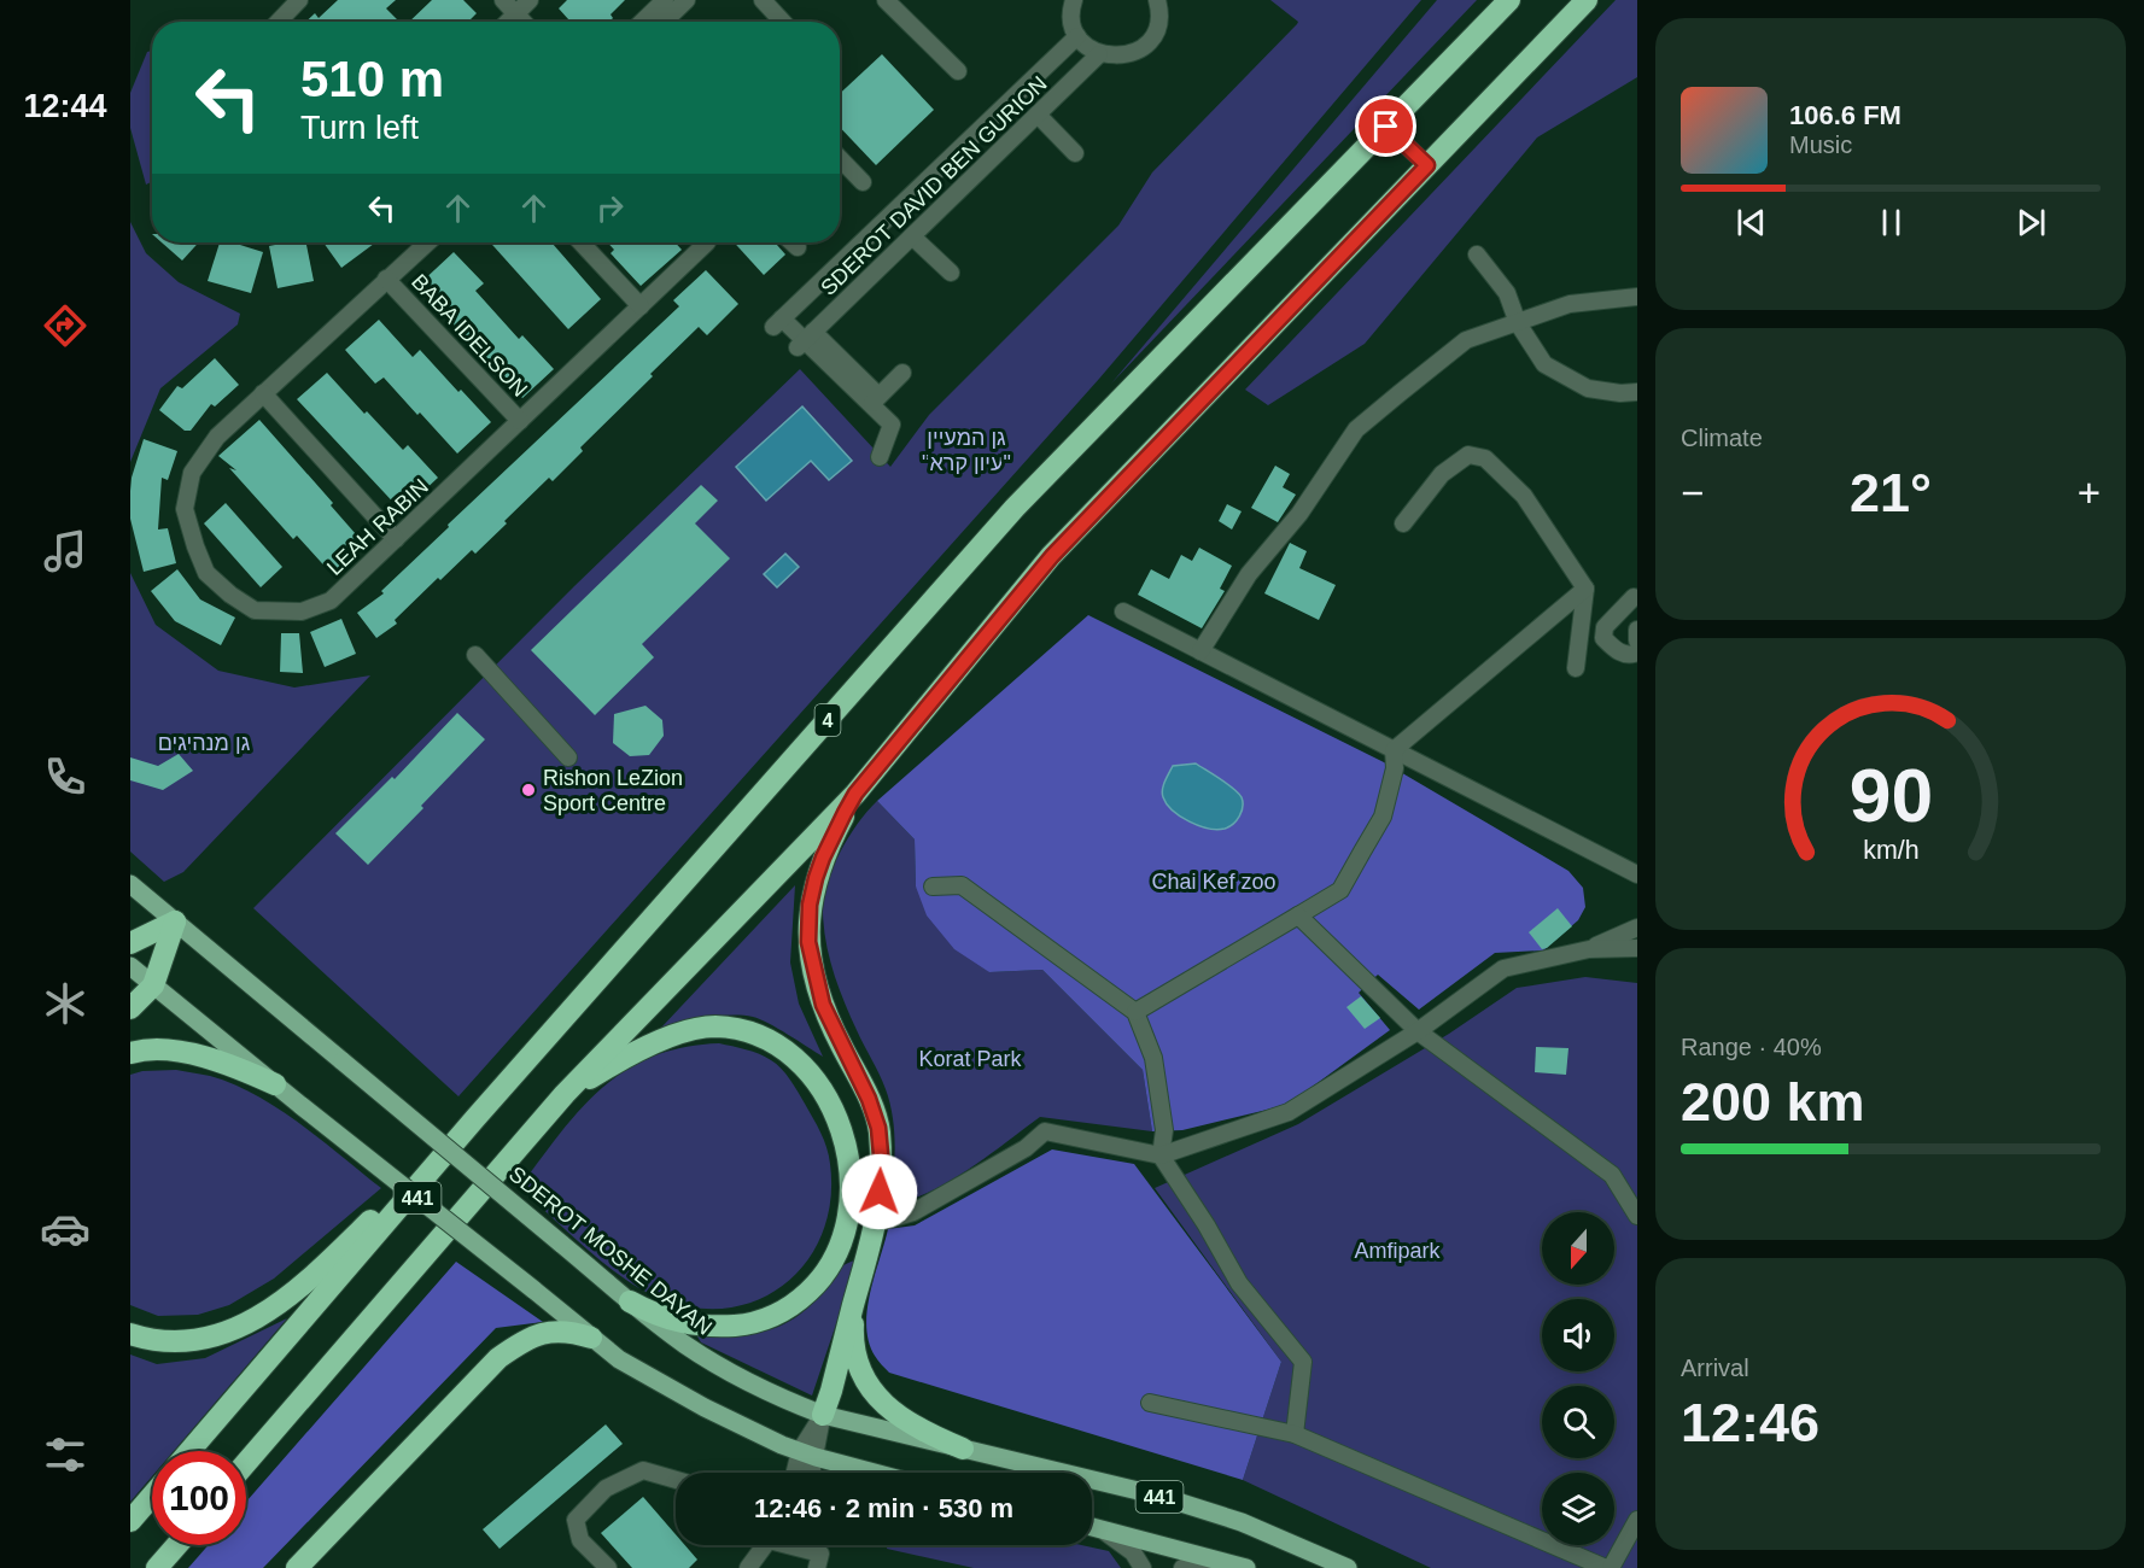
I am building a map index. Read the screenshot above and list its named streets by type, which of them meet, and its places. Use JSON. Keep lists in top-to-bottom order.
{
  "streets": {
    "highway": ["4"],
    "main road": ["441", "SDEROT MOSHE DAYAN"],
    "street": ["SDEROT DAVID BEN GURION", "BABA IDELSON", "LEAH RABIN"]
  },
  "crossings": [
    ["BABA IDELSON", "LEAH RABIN"]
  ],
  "parks": [
    "גן המעיין \"עיון קרא\"",
    "גן מנהיגים",
    "Chai Kef zoo",
    "Korat Park",
    "Amfipark"
  ],
  "places": ["Rishon LeZion Sport Centre"],
  "north": "bottom",
  "page": {
    "tabs": "12:44",
    "turn": ["510 m", "Turn left"],
    "song": ["106.6 FM", "Music"],
    "tile": [
      "Climate",
      ["Range · 40%", "200 km"],
      ["Arrival", "12:46"]
    ],
    "heat": ["−", "21°", "+"],
    "limit": "100",
    "trip": "12:46 · 2 min · 530 m",
    "gauge": ["90", "km/h"]
  }
}
